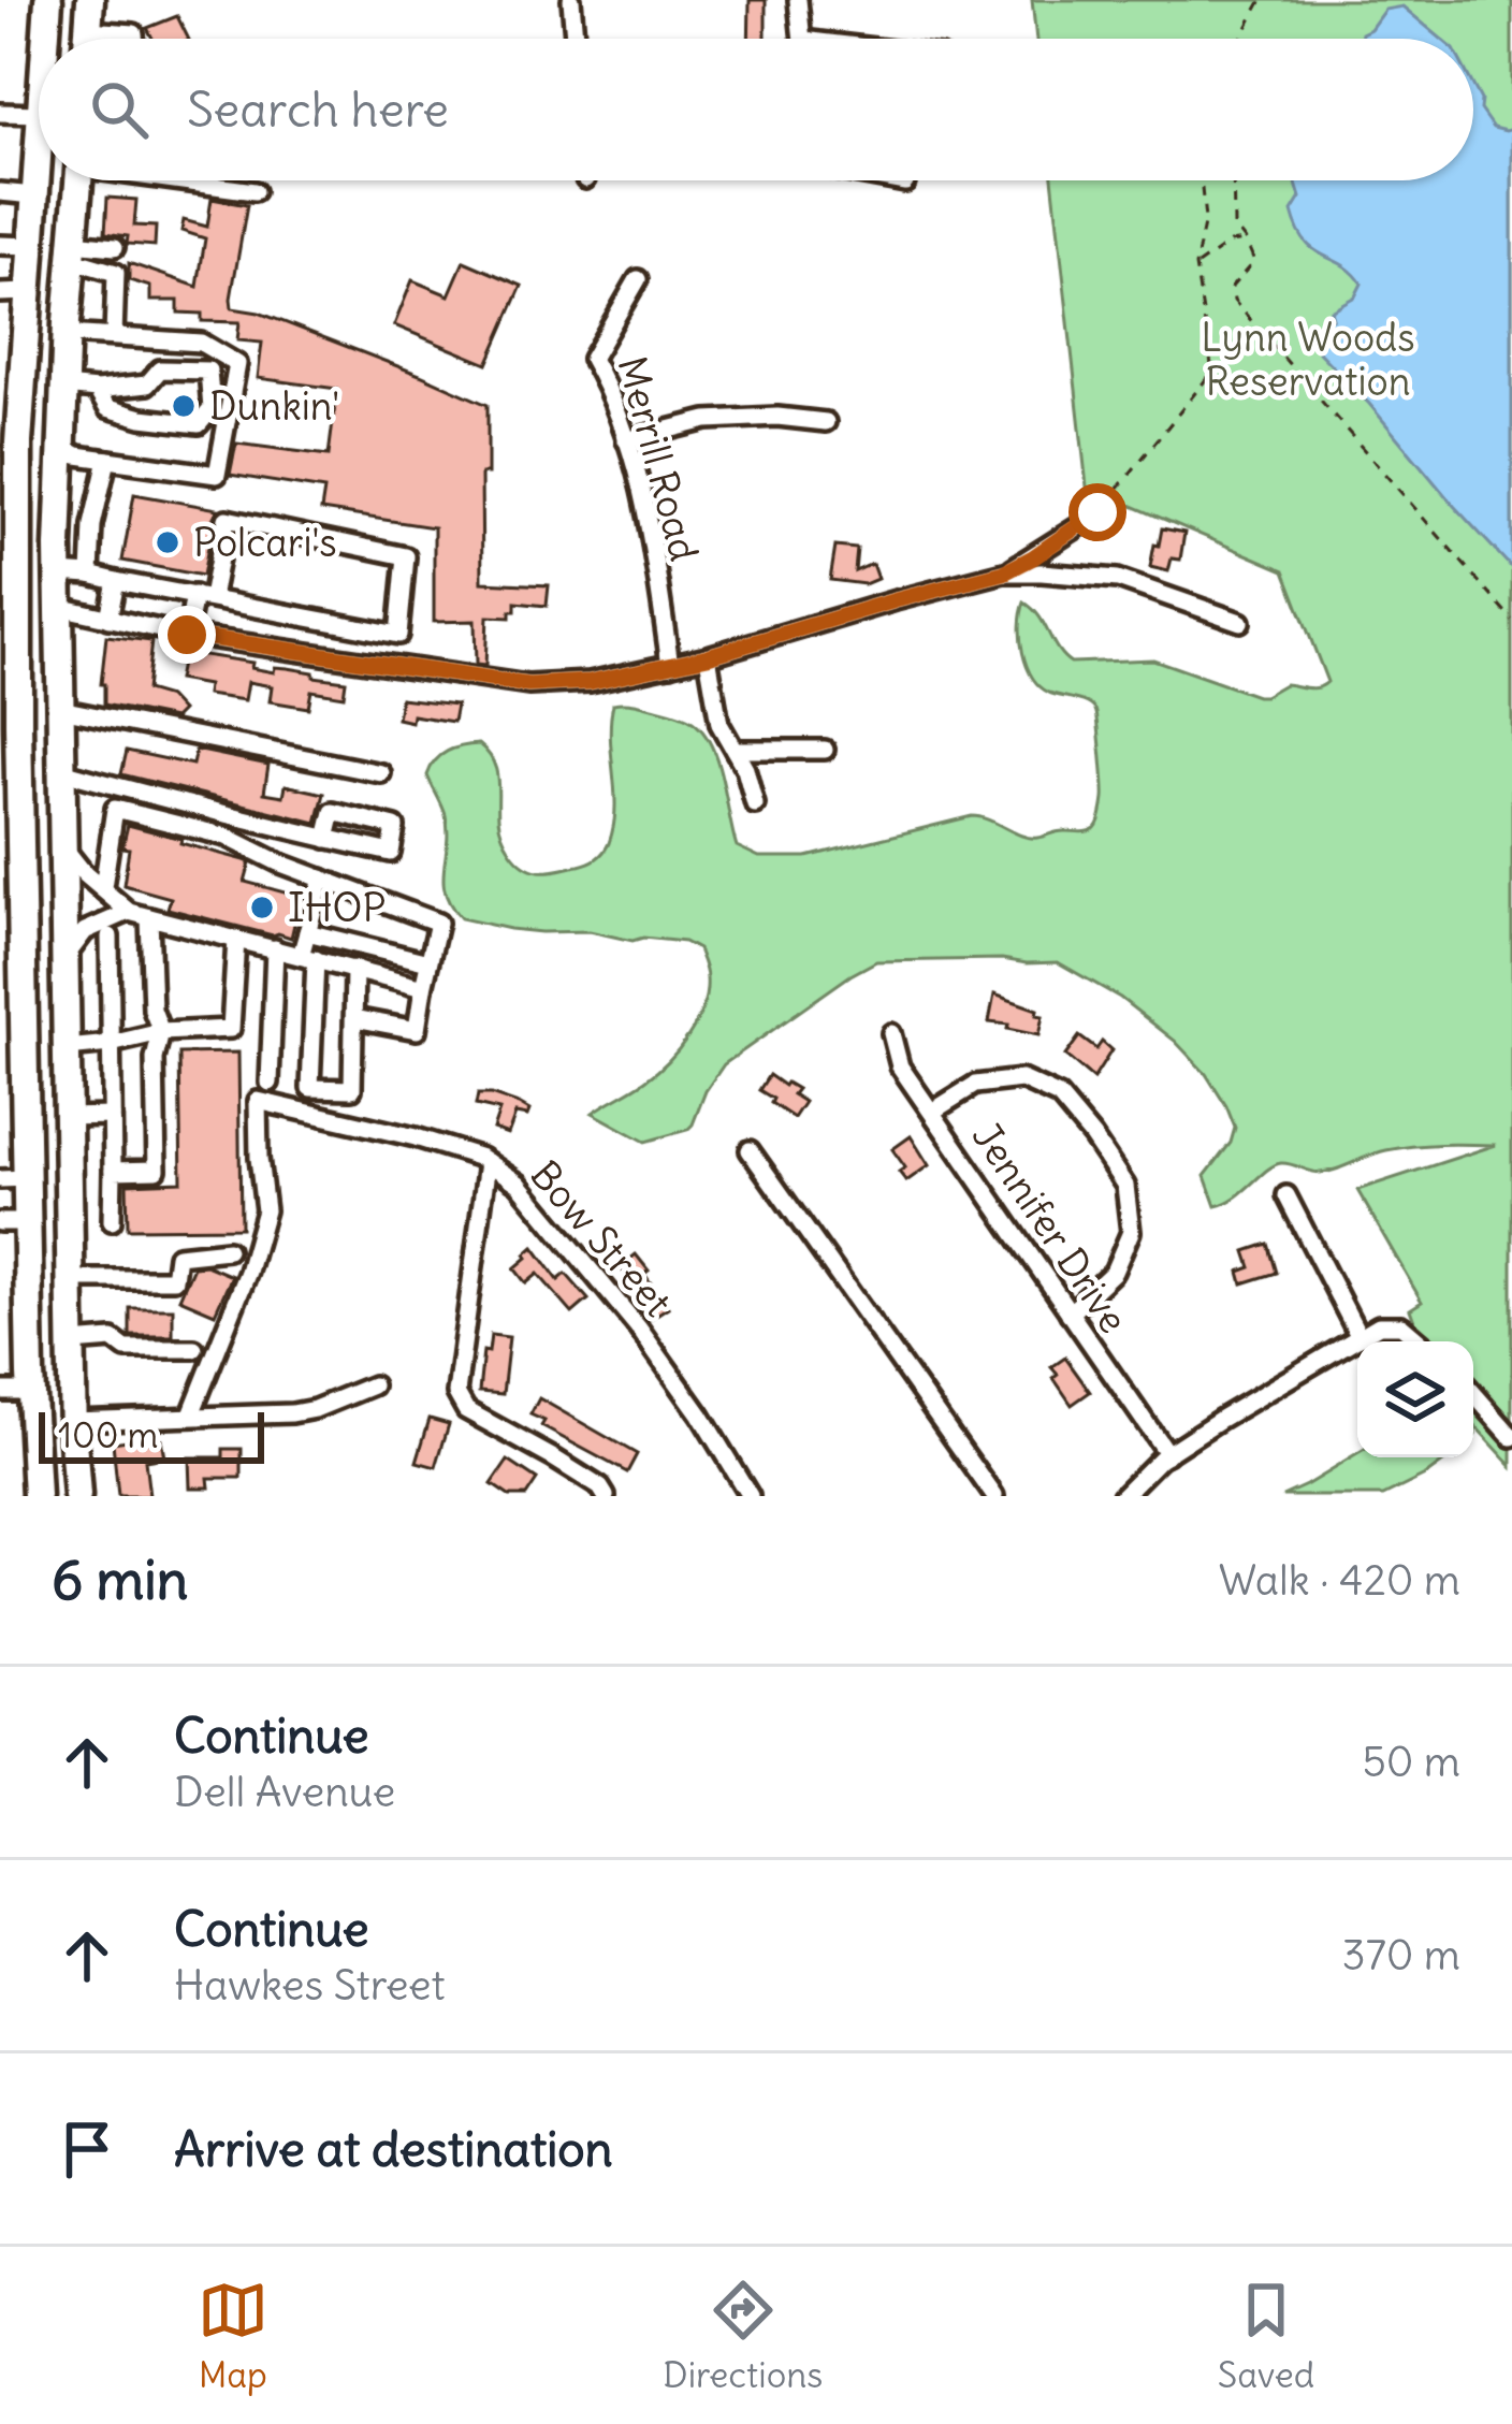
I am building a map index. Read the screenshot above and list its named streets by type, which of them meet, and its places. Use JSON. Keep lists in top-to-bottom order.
{
  "streets": {
    "street": ["Merrill Road", "Jennifer Drive", "Bow Street"]
  },
  "parks": ["Lynn Woods Reservation"],
  "places": ["Dunkin'", "Polcari's", "IHOP"],
  "scale_bar": "100 m",
  "page": {
    "search": "Search here",
    "scale": "100 m",
    "heading": ["6 min", "Walk · 420 m"],
    "list": [
      ["Continue", "Dell Avenue", "50 m"],
      ["Continue", "Hawkes Street", "370 m"],
      "Arrive at destination"
    ],
    "nav": ["Map", "Directions", "Saved"]
  }
}
